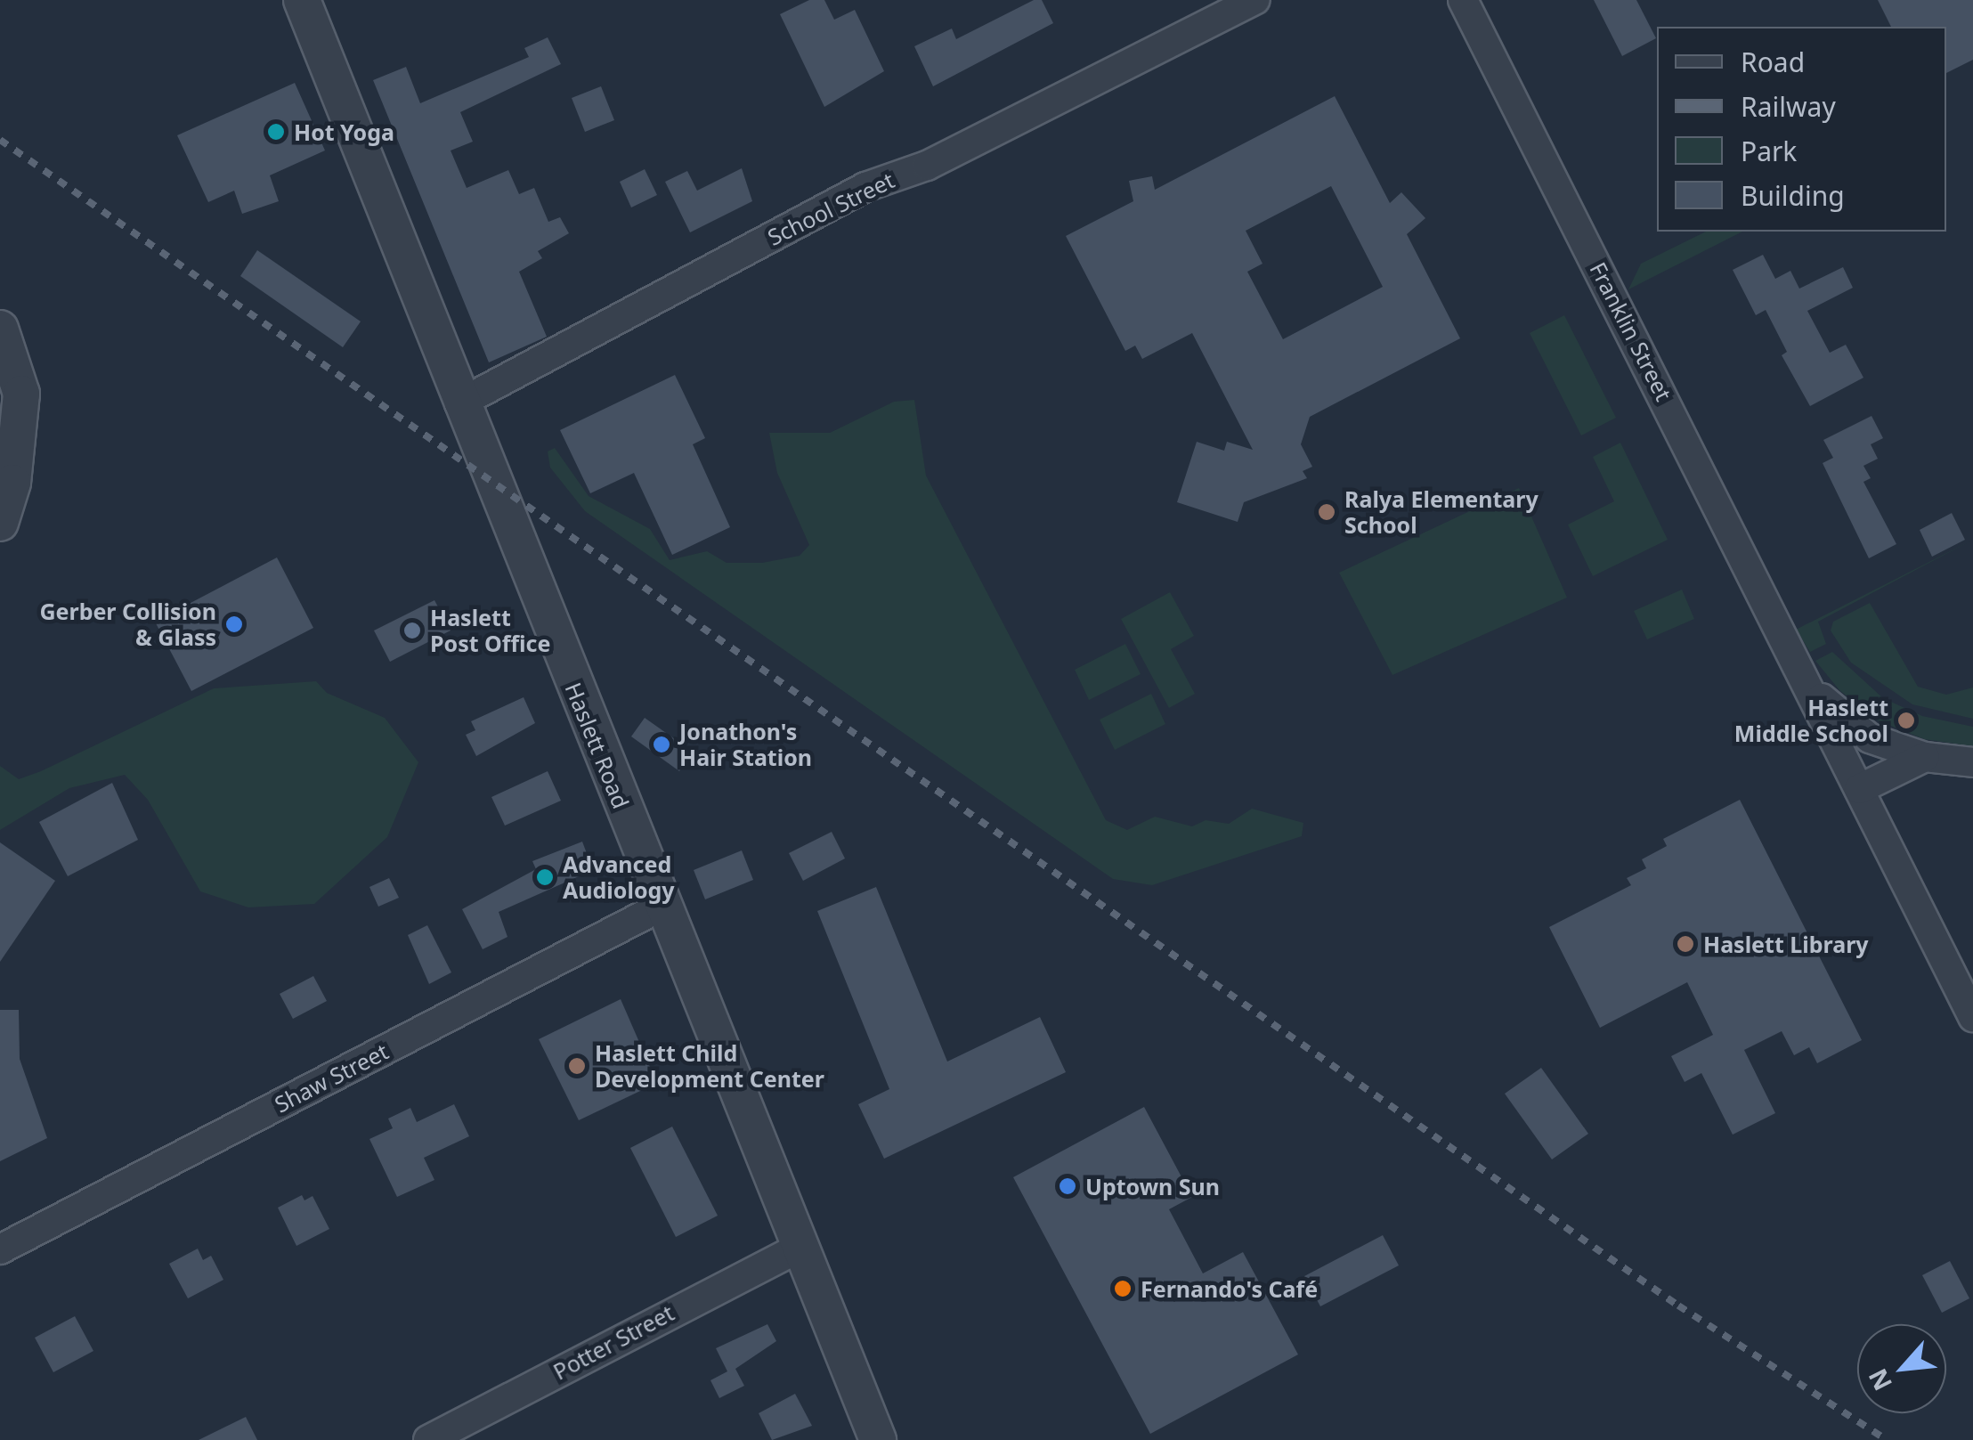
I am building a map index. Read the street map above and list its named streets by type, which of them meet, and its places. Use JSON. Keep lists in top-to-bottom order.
{
  "streets": {
    "street": [
      "School Street",
      "Franklin Street",
      "Haslett Road",
      "Shaw Street",
      "Potter Street"
    ]
  },
  "crossings": [
    ["School Street", "Haslett Road"],
    ["Haslett Road", "Shaw Street"],
    ["Haslett Road", "Potter Street"]
  ],
  "places": [
    "Hot Yoga",
    "Ralya Elementary School",
    "Gerber Collision & Glass",
    "Haslett Post Office",
    "Haslett Middle School",
    "Jonathon's Hair Station",
    "Advanced Audiology",
    "Haslett Library",
    "Haslett Child Development Center",
    "Uptown Sun",
    "Fernando's Café"
  ],
  "legend": [
    "Road",
    "Railway",
    "Park",
    "Building"
  ],
  "north": "bottom left"
}
